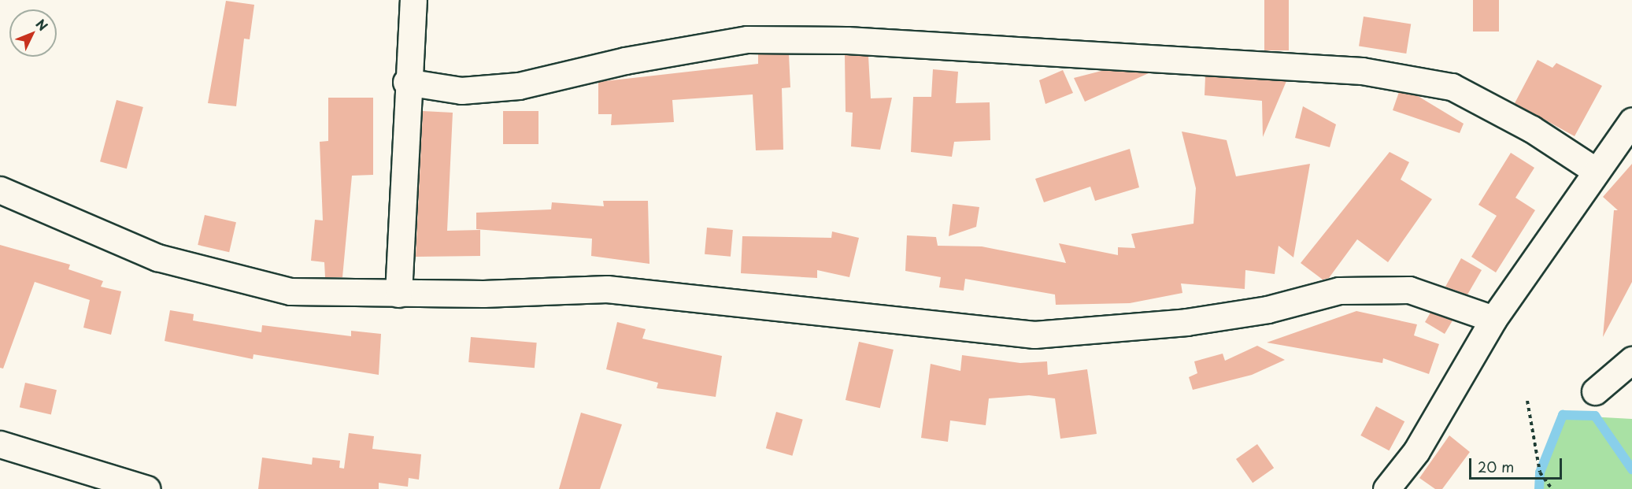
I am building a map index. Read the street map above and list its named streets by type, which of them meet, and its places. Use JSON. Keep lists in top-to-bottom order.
{
  "scale_bar": "20 m",
  "north": "top right"
}
